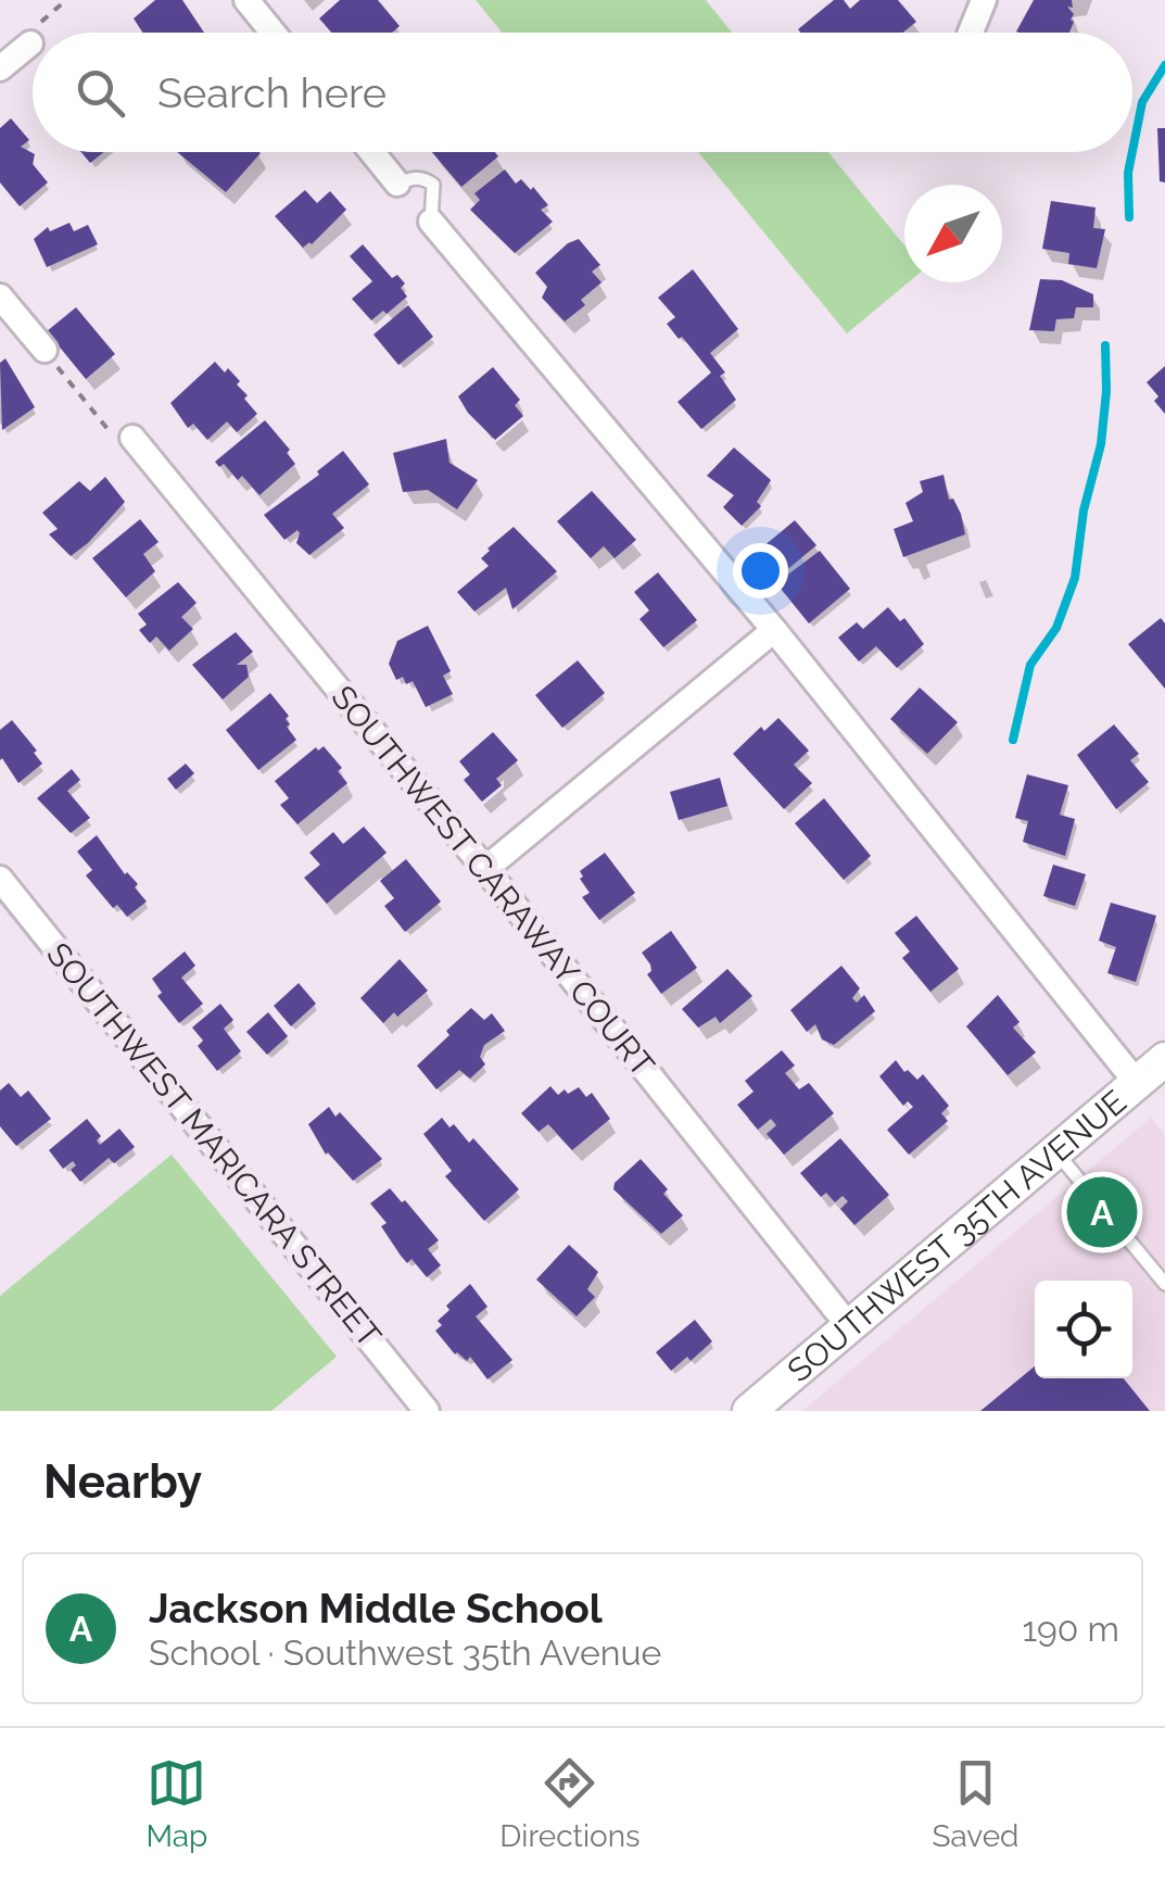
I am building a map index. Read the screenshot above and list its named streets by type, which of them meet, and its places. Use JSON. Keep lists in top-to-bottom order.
{
  "streets": {
    "street": ["SOUTHWEST CARAWAY COURT", "SOUTHWEST MARICARA STREET", "SOUTHWEST 35TH AVENUE"]
  },
  "crossings": [
    ["SOUTHWEST CARAWAY COURT", "SOUTHWEST 35TH AVENUE"]
  ],
  "north": "bottom left",
  "page": {
    "search": "Search here",
    "pins": "A",
    "heading": "Nearby",
    "list": [
      {
        "mark": "A",
        "name": "Jackson Middle School",
        "note": "School · Southwest 35th Avenue",
        "value": "190 m"
      }
    ],
    "nav": ["Map", "Directions", "Saved"]
  }
}
